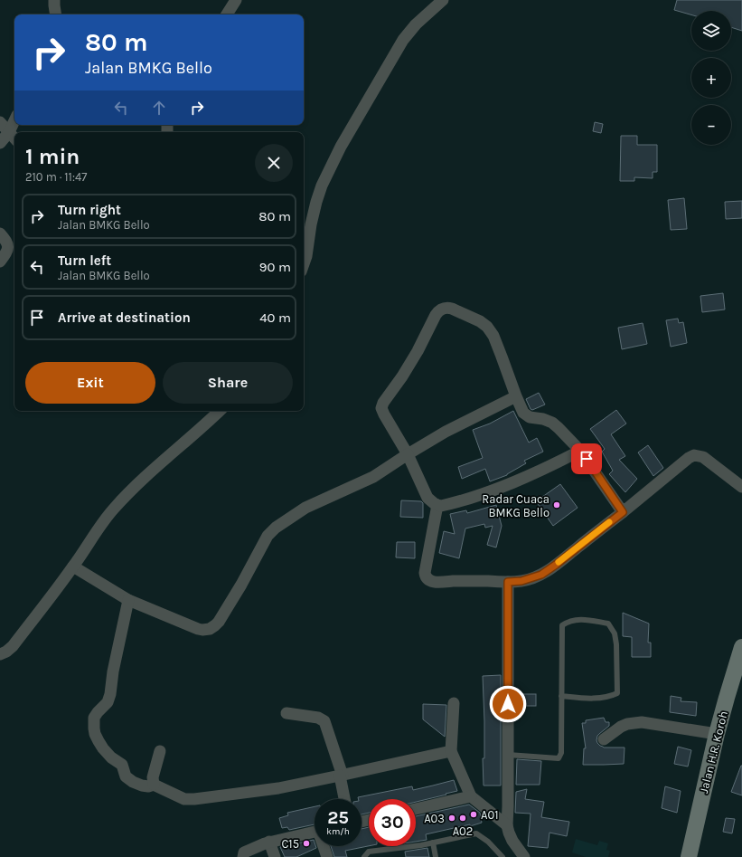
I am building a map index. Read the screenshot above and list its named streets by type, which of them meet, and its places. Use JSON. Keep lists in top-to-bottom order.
{
  "streets": {
    "main road": ["Jalan H.R. Koroh"]
  },
  "places": [
    "Radar Cuaca BMKG Bello",
    "A01",
    "A03",
    "A02",
    "C15"
  ],
  "page": {
    "map_buttons": ["+", "−"],
    "turn": ["80 m", "Jalan BMKG Bello"],
    "heading": ["1 min", "210 m · 11:47"],
    "list": [
      {
        "name": "Turn right",
        "note": "Jalan BMKG Bello",
        "value": "80 m"
      },
      {
        "name": "Turn left",
        "note": "Jalan BMKG Bello",
        "value": "90 m"
      },
      {
        "name": "Arrive at destination",
        "value": "40 m"
      }
    ],
    "buttons": ["Exit", "Share"],
    "speed": "25 km/h",
    "limit": "30"
  }
}
